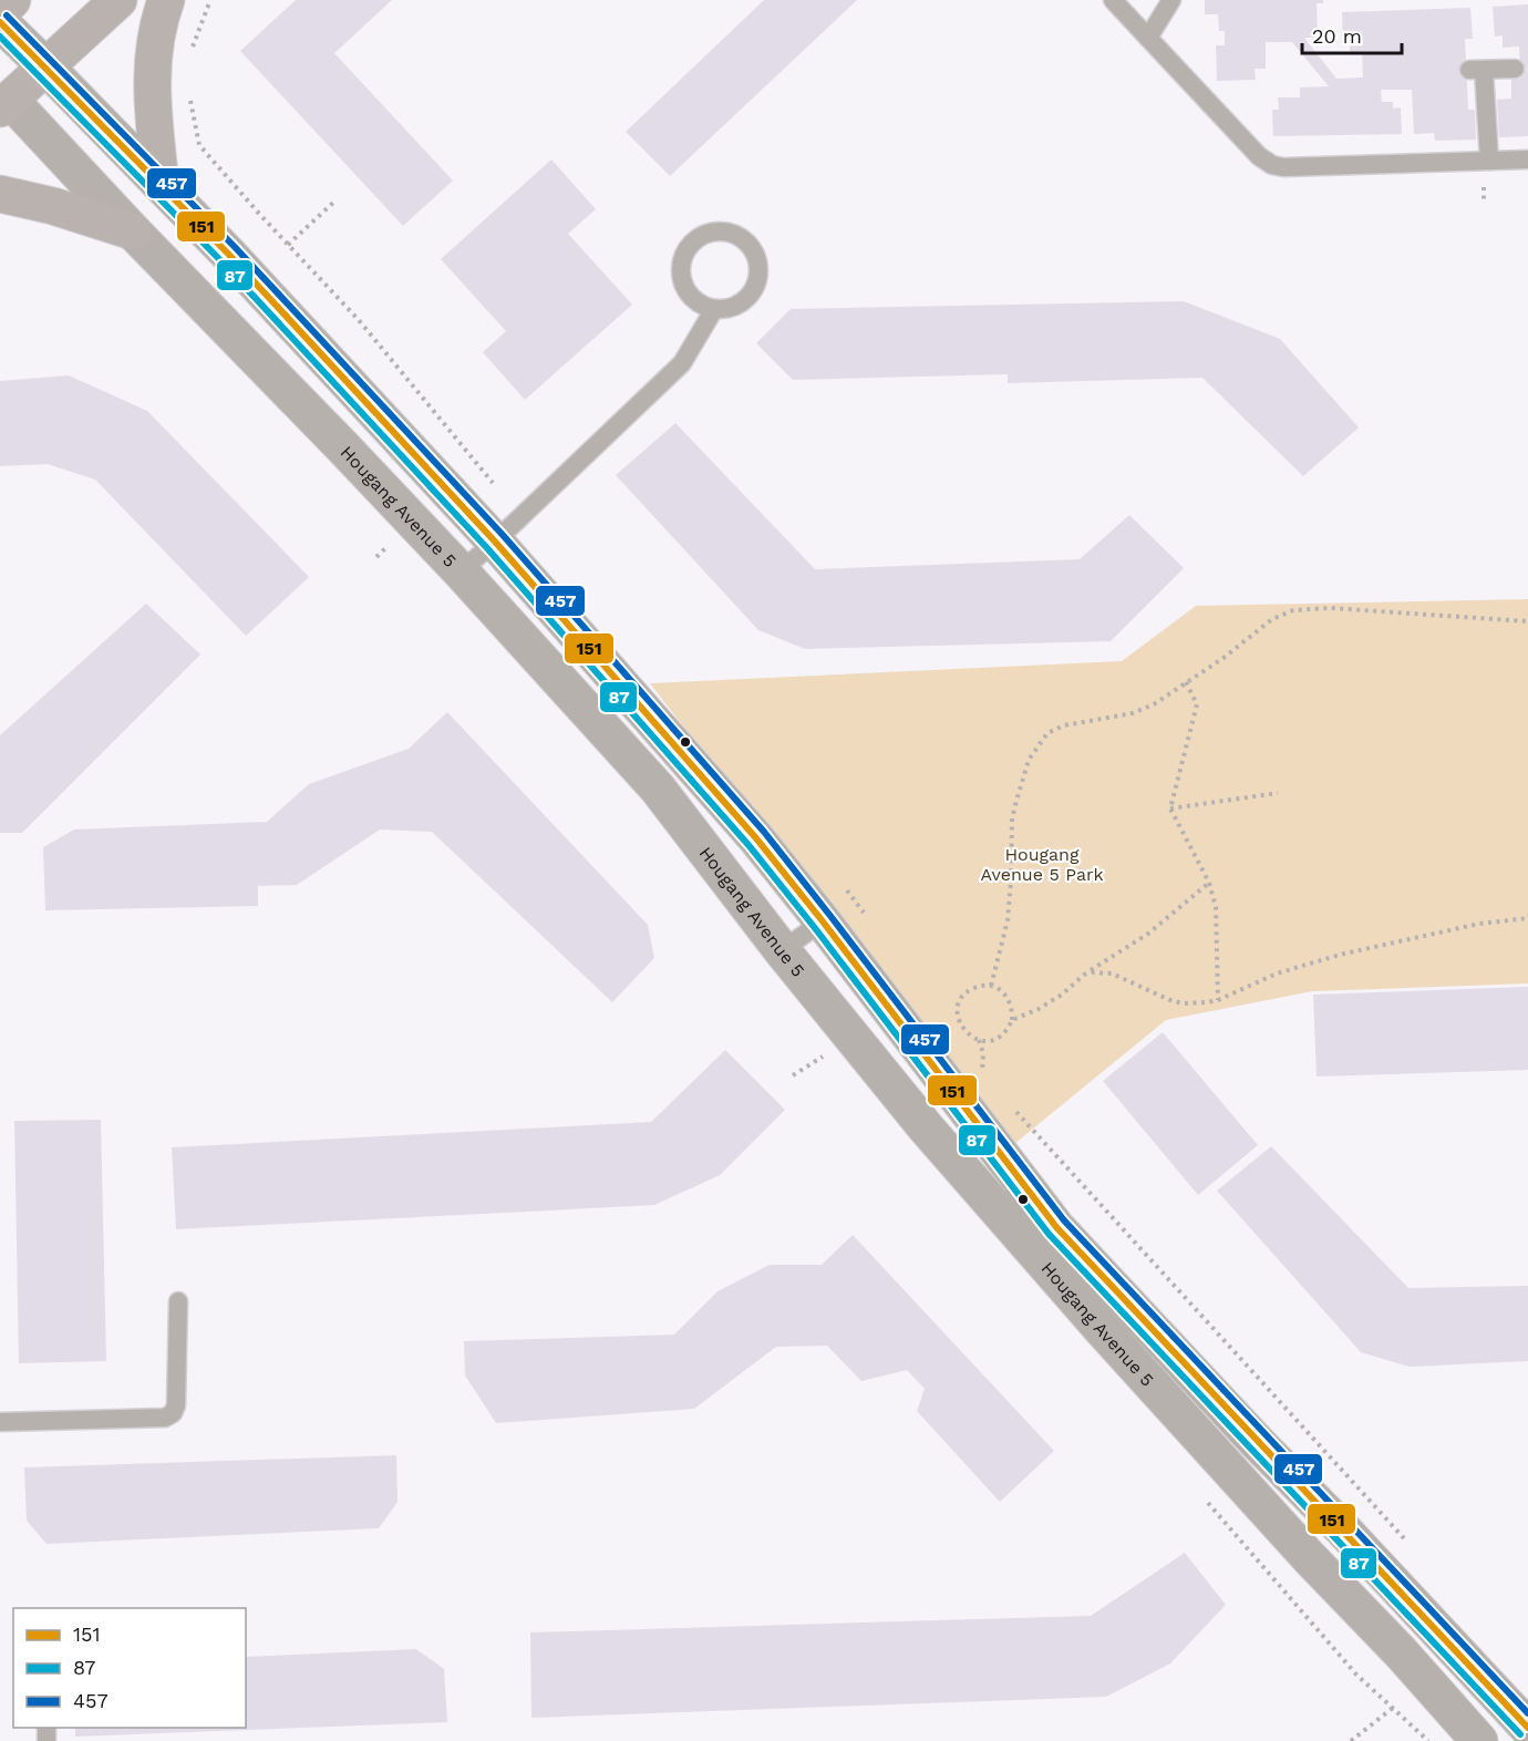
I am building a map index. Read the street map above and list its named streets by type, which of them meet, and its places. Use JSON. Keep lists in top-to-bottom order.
{
  "streets": {
    "street": ["Hougang Avenue 5"]
  },
  "parks": ["Hougang Avenue 5 Park"],
  "lines": ["transit line 457", "transit line 151", "transit line 87"],
  "legend": ["151", "87", "457"],
  "scale_bar": "20 m"
}
